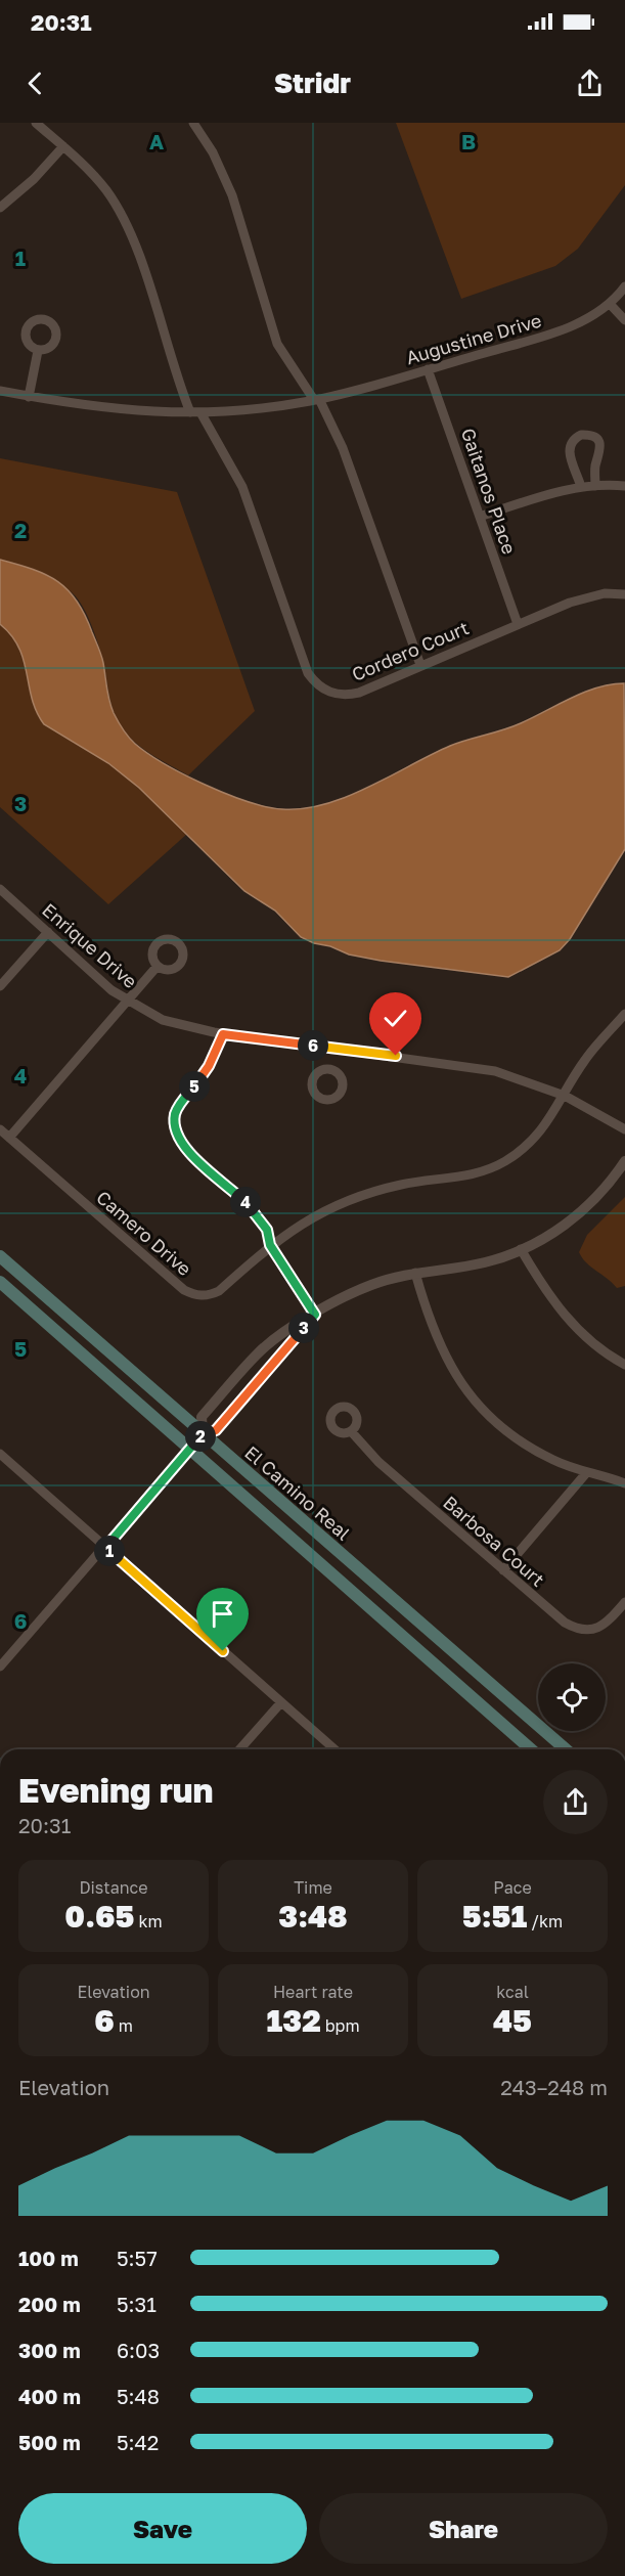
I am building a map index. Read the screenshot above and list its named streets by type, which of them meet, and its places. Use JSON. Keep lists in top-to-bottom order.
{
  "streets": {
    "main road": ["El Camino Real"],
    "street": [
      "Augustine Drive",
      "Gaitanos Place",
      "Cordero Court",
      "Enrique Drive",
      "Camero Drive",
      "Barbosa Court"
    ]
  },
  "crossings": [
    ["Augustine Drive", "Gaitanos Place"],
    ["Augustine Drive", "Cordero Court"],
    ["Gaitanos Place", "Cordero Court"],
    ["Enrique Drive", "Camero Drive"]
  ],
  "page": {
    "status": "20:31",
    "header": "Stridr",
    "pins": [
      "6",
      "5",
      "4",
      "3",
      "2",
      "1"
    ],
    "heading": ["Evening run", "20:31"],
    "stats": [
      ["Distance", "0.65 km"],
      ["Time", "3:48"],
      ["Pace", "5:51 /km"],
      ["Elevation", "6 m"],
      ["Heart rate", "132 bpm"],
      ["kcal", "45"]
    ],
    "chart": ["Elevation", "243–248 m"],
    "list": [
      {
        "name": "100 m",
        "note": "5:57"
      },
      {
        "name": "200 m",
        "note": "5:31"
      },
      {
        "name": "300 m",
        "note": "6:03"
      },
      {
        "name": "400 m",
        "note": "5:48"
      },
      {
        "name": "500 m",
        "note": "5:42"
      }
    ],
    "buttons": ["Save", "Share"]
  },
  "grid": {
    "columns": ["A", "B"],
    "rows": [
      "1",
      "2",
      "3",
      "4",
      "5",
      "6"
    ]
  }
}
